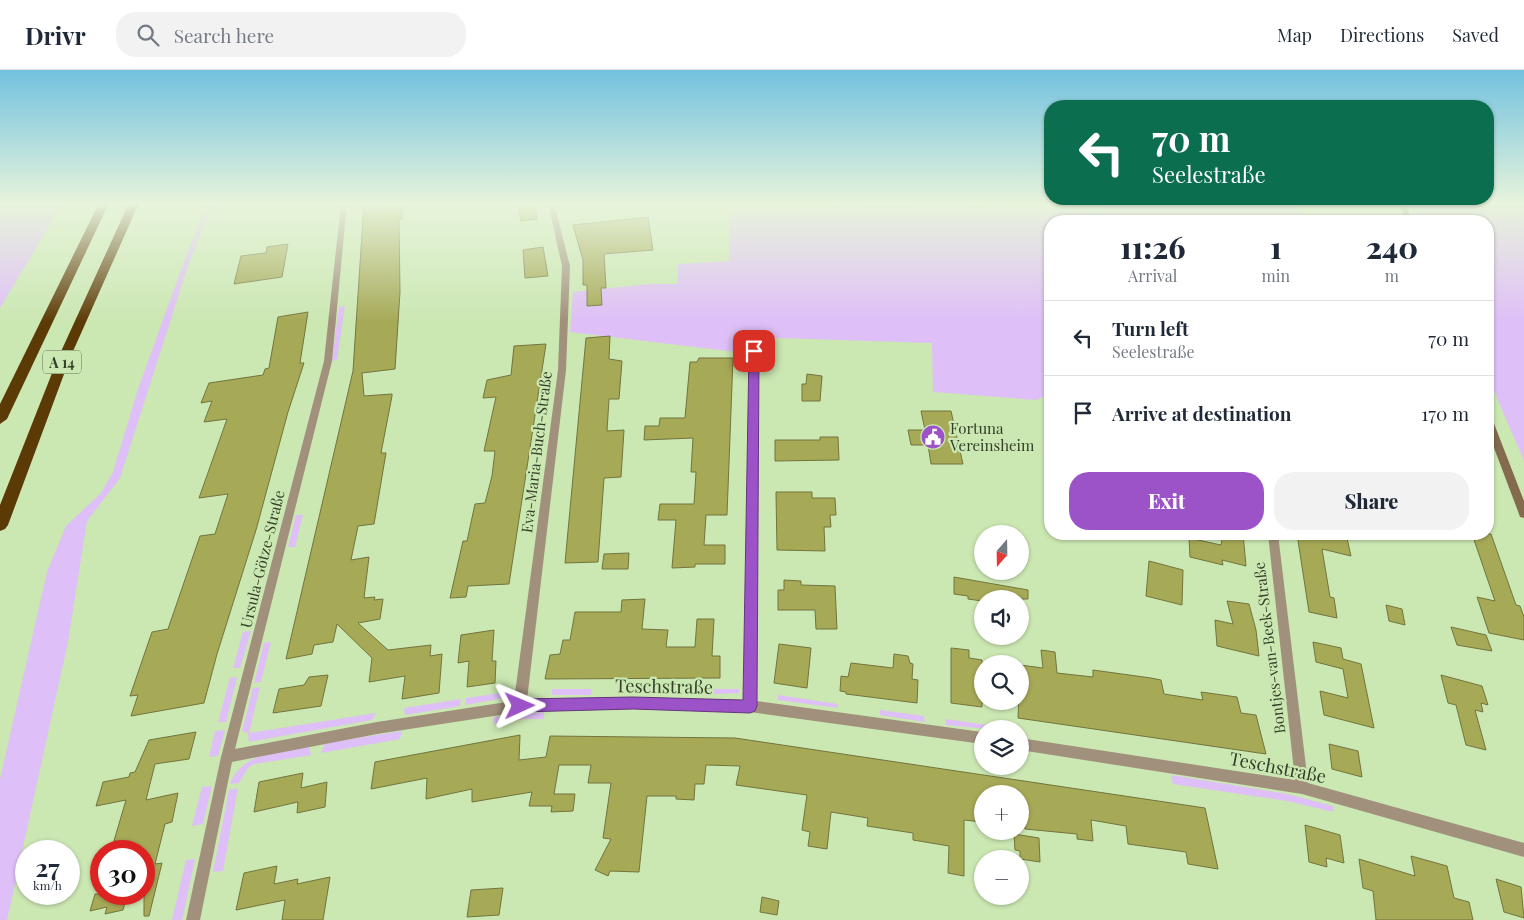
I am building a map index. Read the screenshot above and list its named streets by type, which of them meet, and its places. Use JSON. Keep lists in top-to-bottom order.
{
  "streets": {
    "highway": ["A 14"],
    "street": [
      "Eva-Maria-Buch-Straße",
      "Ursula-Götze-Straße",
      "Bontjes-van-Beek-Straße",
      "Teschstraße"
    ]
  },
  "crossings": [
    ["Eva-Maria-Buch-Straße", "Teschstraße"],
    ["Ursula-Götze-Straße", "Teschstraße"],
    ["Bontjes-van-Beek-Straße", "Teschstraße"]
  ],
  "places": {
    "public building": ["Fortuna Vereinsheim"]
  },
  "north": "bottom",
  "page": {
    "header": "Drivr",
    "search": "Search here",
    "nav": ["Map", "Directions", "Saved"],
    "turn": ["70 m", "Seelestraße"],
    "eta": [
      "11:26",
      "Arrival",
      "1",
      "min",
      "240",
      "m"
    ],
    "list": [
      {
        "name": "Turn left",
        "note": "Seelestraße",
        "value": "70 m"
      },
      {
        "name": "Arrive at destination",
        "value": "170 m"
      }
    ],
    "buttons": ["Exit", "Share"],
    "map_buttons": ["+", "−"],
    "speed": "27 km/h",
    "limit": "30"
  }
}
